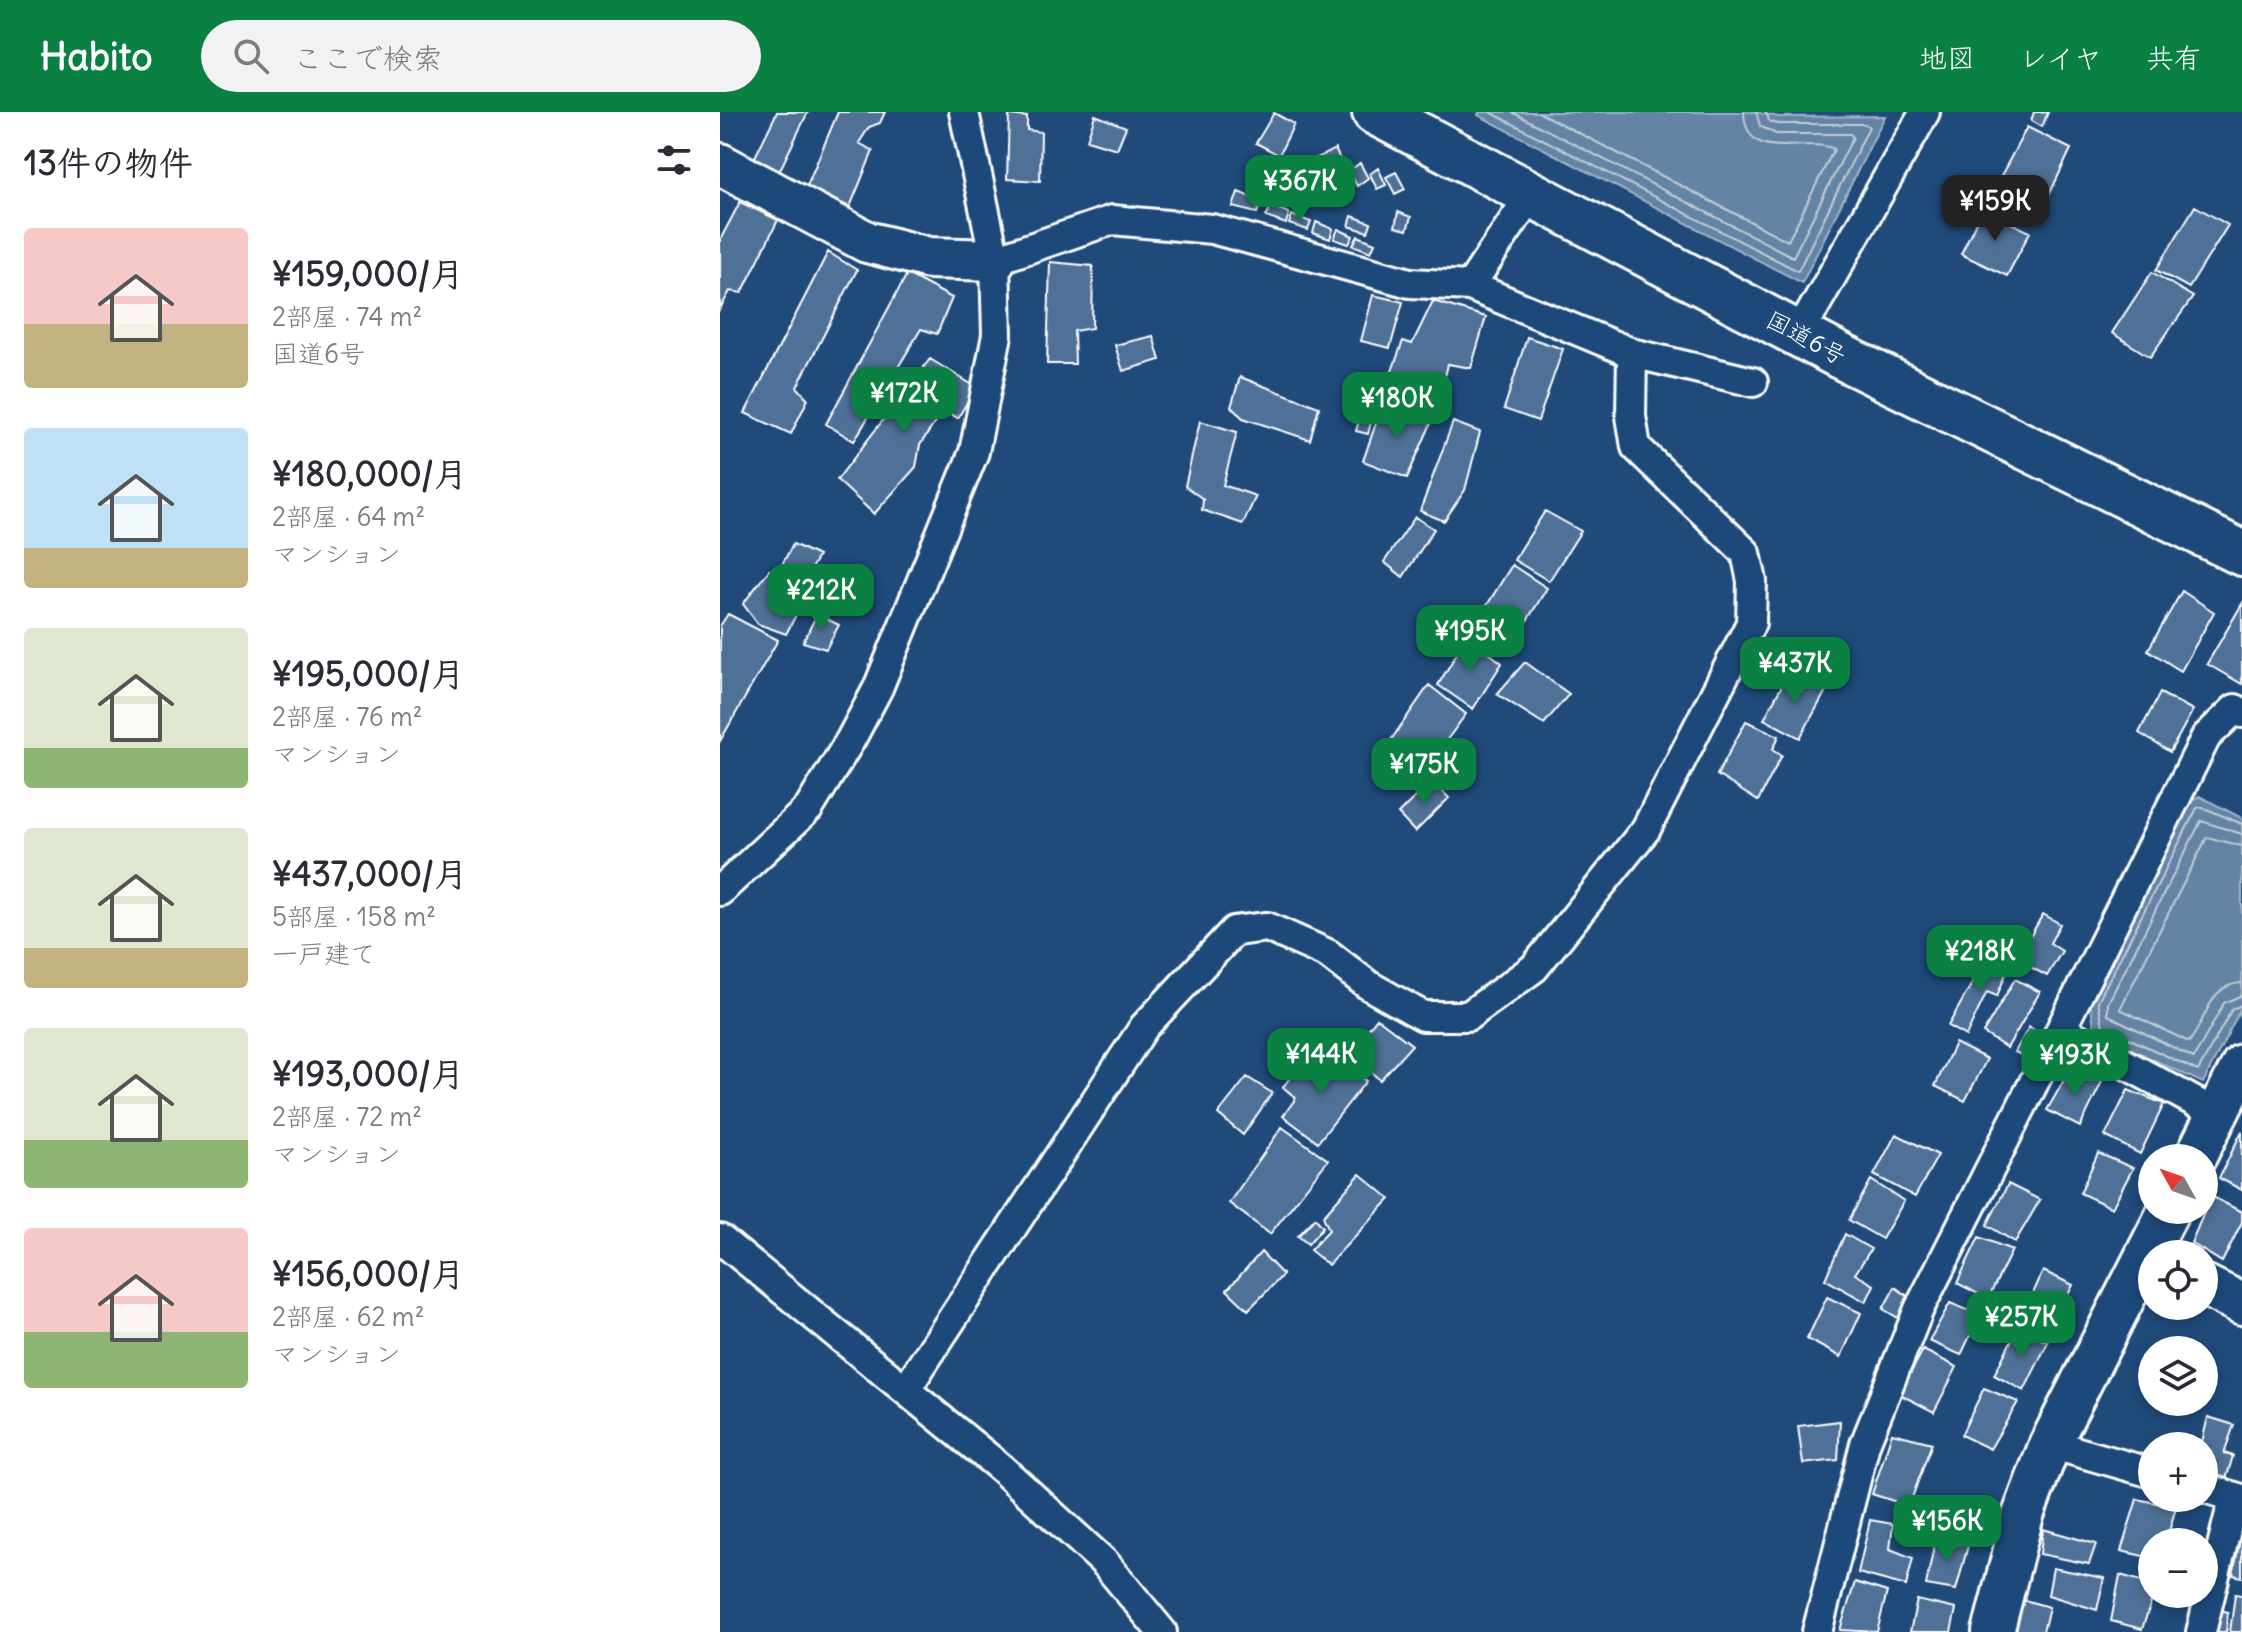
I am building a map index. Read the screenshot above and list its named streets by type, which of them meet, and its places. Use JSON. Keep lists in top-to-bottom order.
{
  "streets": {
    "highway": ["国道6号"]
  },
  "north": "top left",
  "page": {
    "header": "Habito",
    "search": "ここで検索",
    "nav": ["地図", "レイヤ", "共有"],
    "heading": "13件の物件",
    "price": [
      "¥367K",
      "¥159K",
      "¥172K",
      "¥180K",
      "¥212K",
      "¥195K",
      "¥437K",
      "¥175K",
      "¥218K",
      "¥144K",
      "¥193K",
      "¥257K",
      "¥156K"
    ],
    "list": [
      {
        "name": "¥159,000/月",
        "note": "2部屋 · 74 m² · 国道6号"
      },
      {
        "name": "¥180,000/月",
        "note": "2部屋 · 64 m² · マンション"
      },
      {
        "name": "¥195,000/月",
        "note": "2部屋 · 76 m² · マンション"
      },
      {
        "name": "¥437,000/月",
        "note": "5部屋 · 158 m² · 一戸建て"
      },
      {
        "name": "¥193,000/月",
        "note": "2部屋 · 72 m² · マンション"
      },
      {
        "name": "¥156,000/月",
        "note": "2部屋 · 62 m² · マンション"
      }
    ],
    "map_buttons": ["+", "−"]
  }
}
